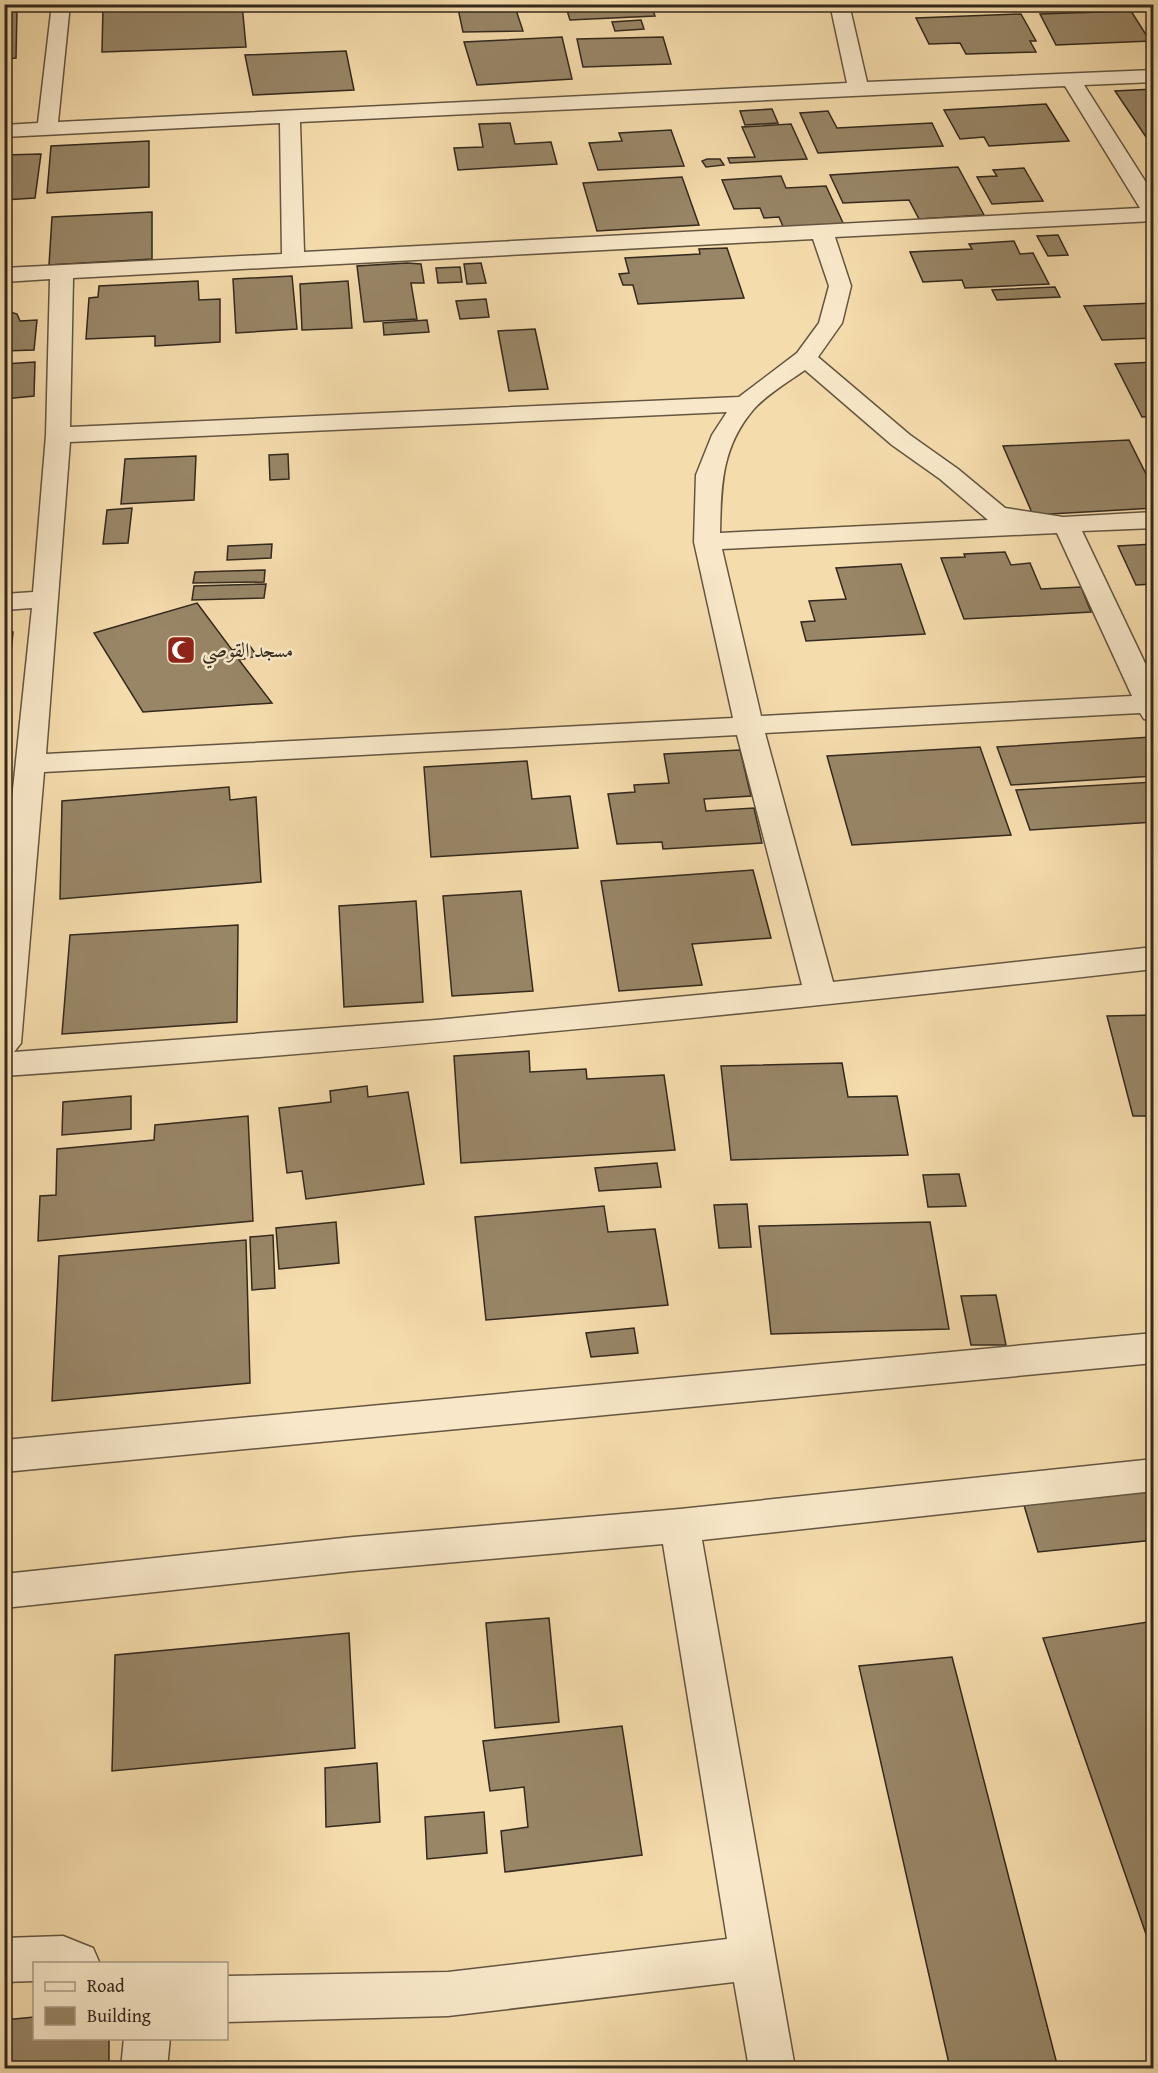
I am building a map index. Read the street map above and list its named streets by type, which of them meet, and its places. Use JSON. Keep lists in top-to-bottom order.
{
  "places": {
    "mosque": ["مسجد القوصي"]
  },
  "legend": ["Road", "Building"]
}
